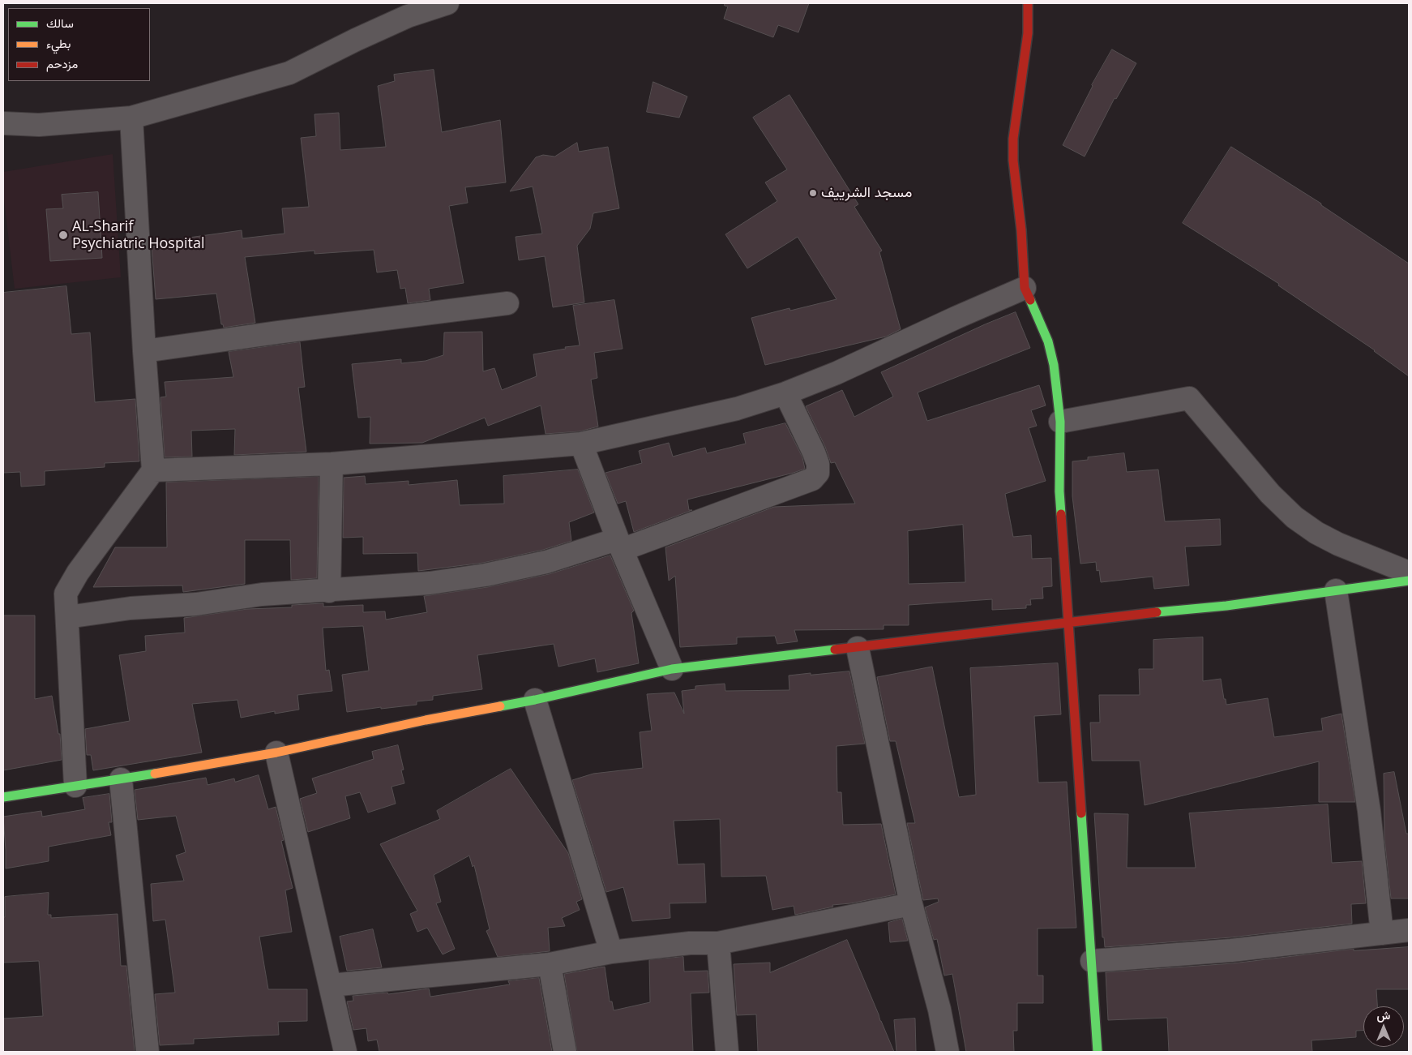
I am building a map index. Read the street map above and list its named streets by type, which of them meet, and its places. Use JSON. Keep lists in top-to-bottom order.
{
  "places": ["مسجد الشرييف", "AL-Sharif Psychiatric Hospital"],
  "legend": ["سالك", "بطيء", "مزدحم"],
  "north": "top"
}
